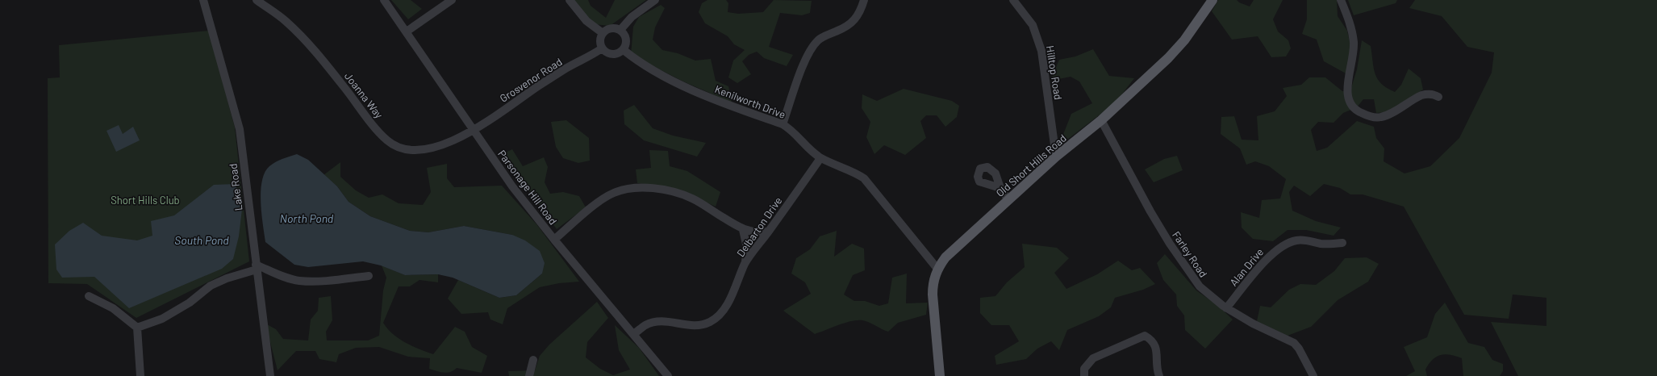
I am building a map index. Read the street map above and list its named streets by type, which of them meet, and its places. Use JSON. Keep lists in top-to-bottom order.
{
  "streets": {
    "main road": ["Old Short Hills Road"],
    "street": [
      "Hilltop Road",
      "Grosvenor Road",
      "Joanna Way",
      "Kenilworth Drive",
      "Lake Road",
      "Parsonage Hill Road",
      "Delbarton Drive",
      "Farley Road",
      "Alan Drive"
    ]
  },
  "crossings": [
    ["Hilltop Road", "Old Short Hills Road"],
    ["Grosvenor Road", "Joanna Way"],
    ["Grosvenor Road", "Kenilworth Drive"],
    ["Grosvenor Road", "Parsonage Hill Road"],
    ["Joanna Way", "Parsonage Hill Road"],
    ["Kenilworth Drive", "Old Short Hills Road"],
    ["Kenilworth Drive", "Delbarton Drive"],
    ["Old Short Hills Road", "Farley Road"],
    ["Parsonage Hill Road", "Delbarton Drive"],
    ["Farley Road", "Alan Drive"]
  ],
  "water": ["North Pond", "South Pond"],
  "parks": ["Short Hills Club"]
}
